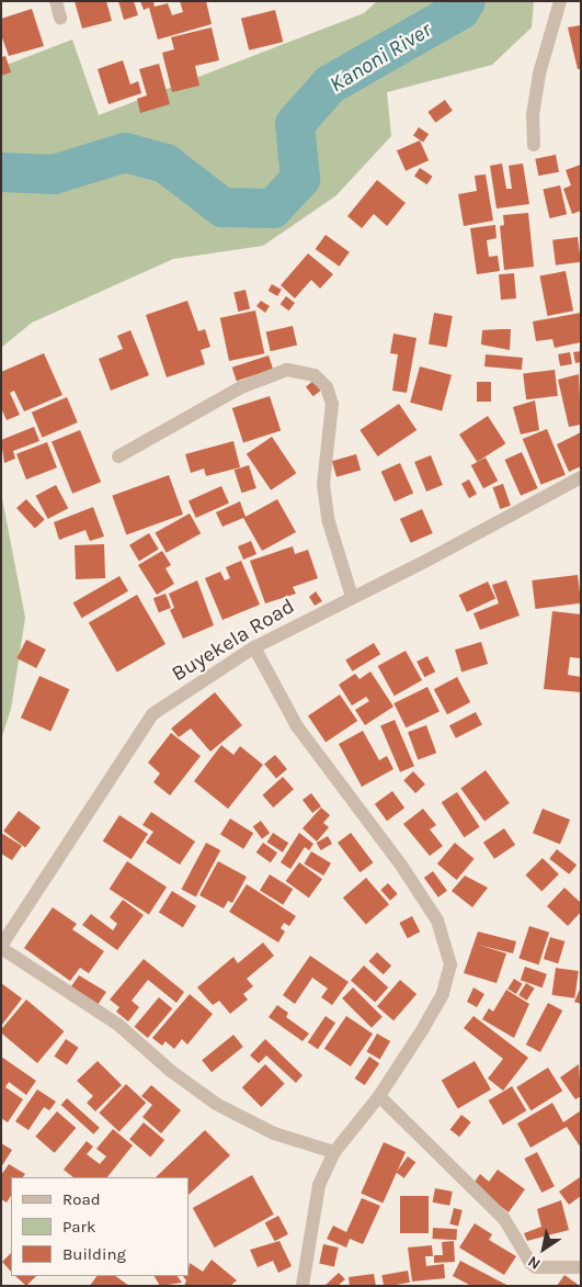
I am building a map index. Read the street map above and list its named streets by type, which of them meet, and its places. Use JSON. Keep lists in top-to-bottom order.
{
  "streets": {
    "street": ["Buyekela Road"]
  },
  "water": ["Kanoni River"],
  "legend": ["Road", "Park", "Building"],
  "north": "bottom left"
}
